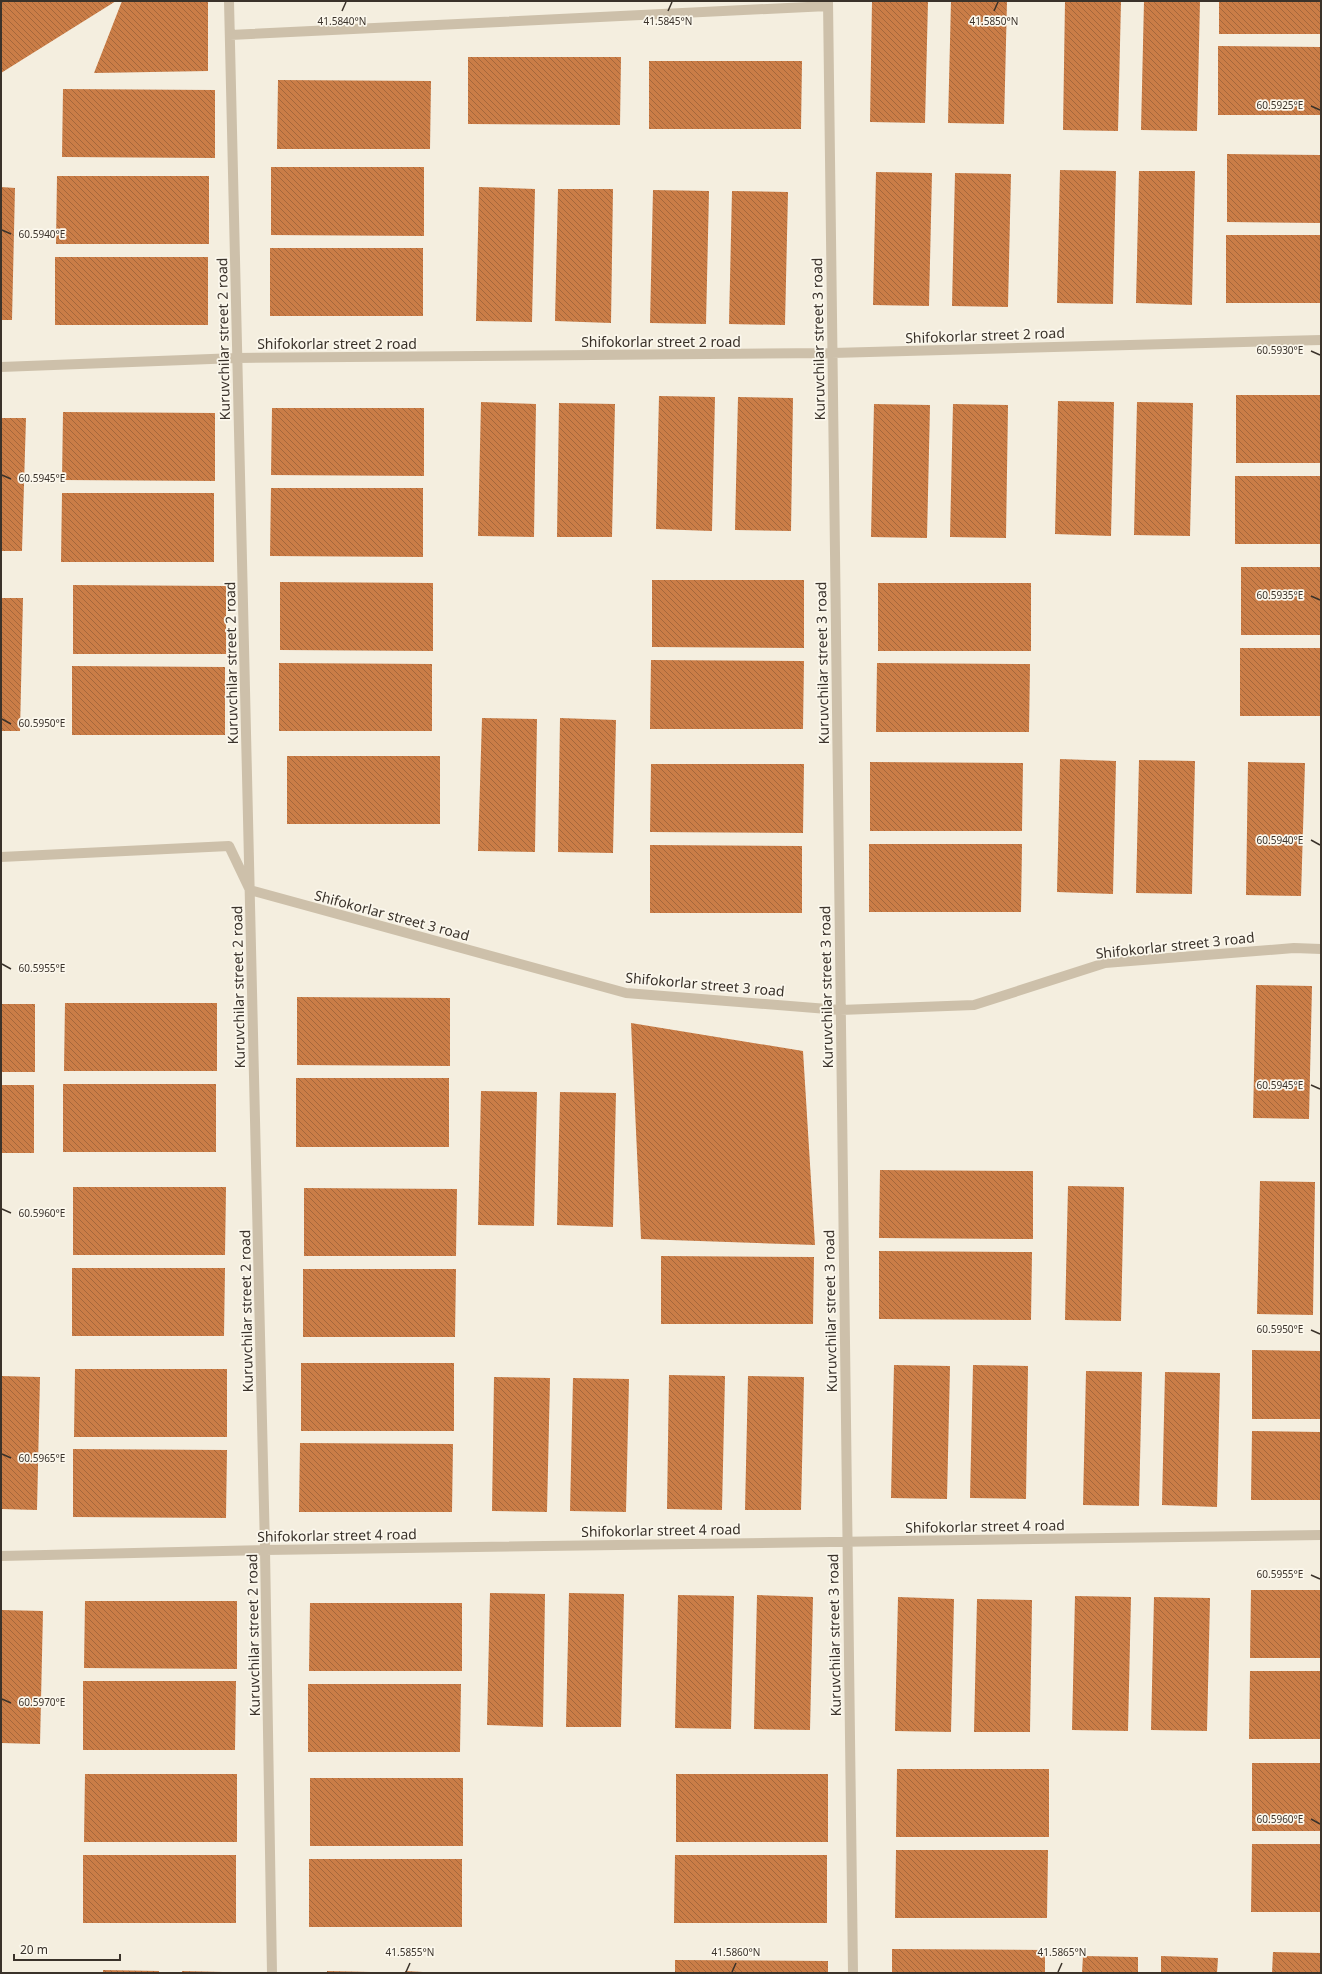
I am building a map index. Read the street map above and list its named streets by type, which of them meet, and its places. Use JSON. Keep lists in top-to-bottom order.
{
  "streets": {
    "street": [
      "Shifokorlar street 2 road",
      "Kuruvchilar street 2 road",
      "Kuruvchilar street 3 road",
      "Shifokorlar street 3 road",
      "Shifokorlar street 4 road"
    ]
  },
  "crossings": [
    ["Shifokorlar street 2 road", "Kuruvchilar street 2 road"],
    ["Shifokorlar street 2 road", "Kuruvchilar street 3 road"],
    ["Kuruvchilar street 2 road", "Shifokorlar street 3 road"],
    ["Kuruvchilar street 2 road", "Shifokorlar street 4 road"],
    ["Kuruvchilar street 3 road", "Shifokorlar street 3 road"],
    ["Kuruvchilar street 3 road", "Shifokorlar street 4 road"]
  ],
  "scale_bar": "20 m",
  "coordinates": [
    "41.5845°N",
    "41.5850°N",
    "41.5840°N",
    "60.5925°E",
    "60.5940°E",
    "60.5930°E",
    "60.5945°E",
    "60.5935°E",
    "60.5950°E",
    "60.5955°E",
    "60.5960°E",
    "60.5965°E",
    "60.5970°E",
    "41.5855°N",
    "41.5860°N",
    "41.5865°N"
  ]
}
